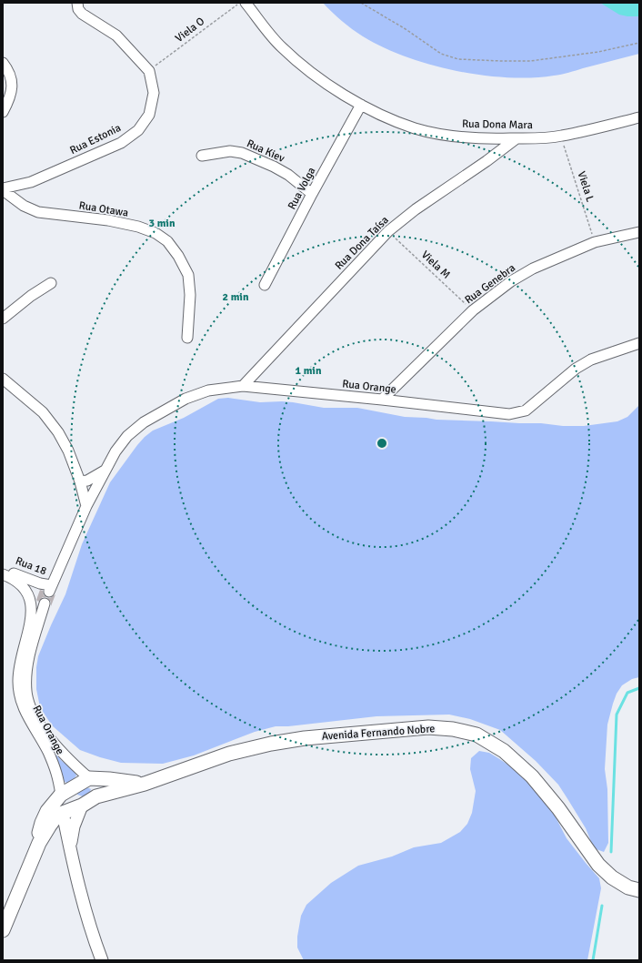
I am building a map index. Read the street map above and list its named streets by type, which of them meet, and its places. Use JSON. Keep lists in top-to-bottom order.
{
  "streets": {
    "main road": ["Avenida Fernando Nobre"],
    "street": [
      "Rua Dona Mara",
      "Rua Estonia",
      "Rua Kiev",
      "Rua Volga",
      "Rua Otawa",
      "Rua Dona Taísa",
      "Rua Genebra",
      "Rua Orange",
      "Rua 18"
    ],
    "path": ["Viela O", "Viela L", "Viela M"]
  },
  "crossings": [
    ["Viela O", "Rua Estonia"],
    ["Rua Dona Mara", "Viela L"],
    ["Rua Dona Mara", "Rua Volga"],
    ["Rua Dona Mara", "Rua Dona Taísa"],
    ["Rua Estonia", "Rua Otawa"],
    ["Rua Kiev", "Rua Volga"],
    ["Viela L", "Rua Genebra"],
    ["Rua Dona Taísa", "Viela M"],
    ["Rua Dona Taísa", "Rua Orange"],
    ["Viela M", "Rua Genebra"],
    ["Rua Genebra", "Rua Orange"],
    ["Rua Orange", "Rua 18"],
    ["Rua Orange", "Avenida Fernando Nobre"]
  ],
  "rings": ["3 min", "2 min", "1 min"]
}
